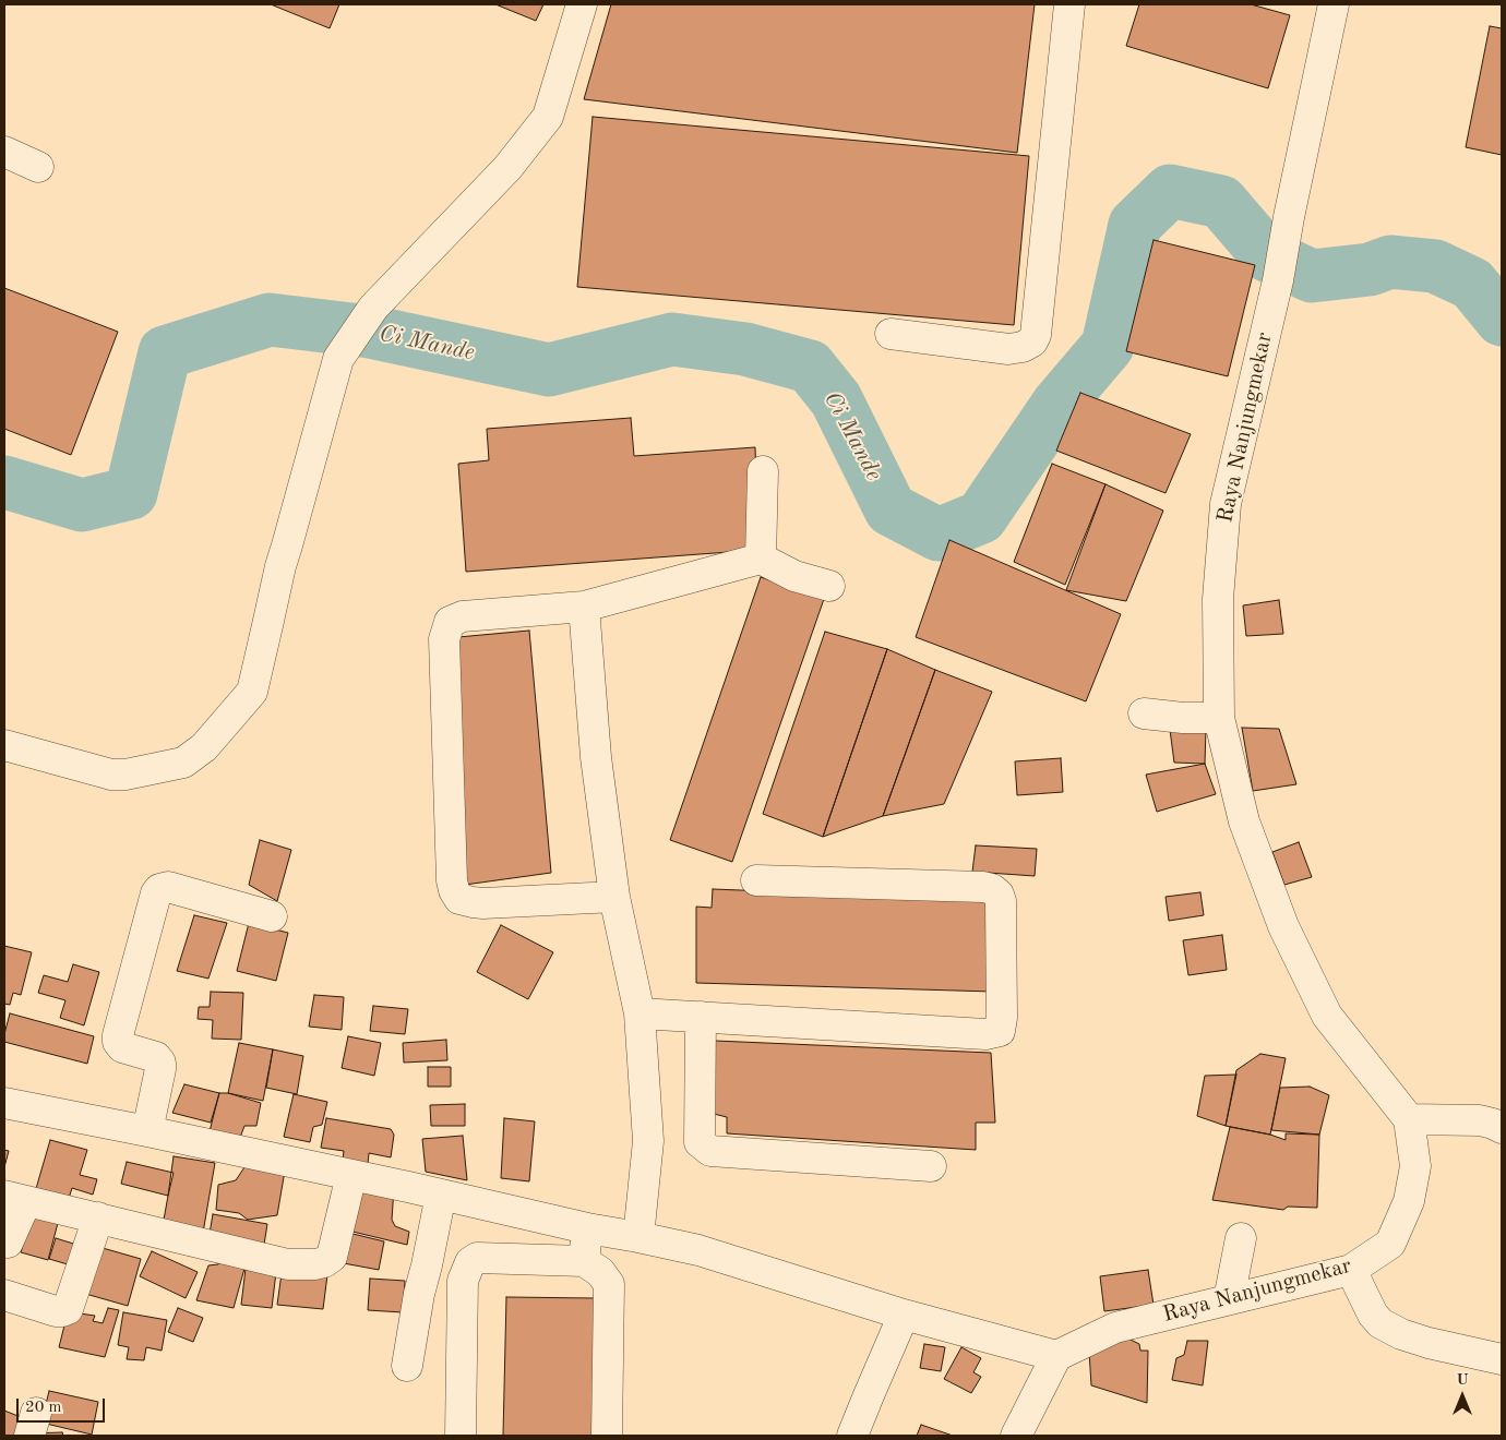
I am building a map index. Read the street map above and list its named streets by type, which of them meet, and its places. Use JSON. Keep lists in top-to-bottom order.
{
  "streets": {
    "street": ["Raya Nanjungmekar"]
  },
  "water": ["Ci Mande"],
  "scale_bar": "20 m",
  "north": "top"
}
